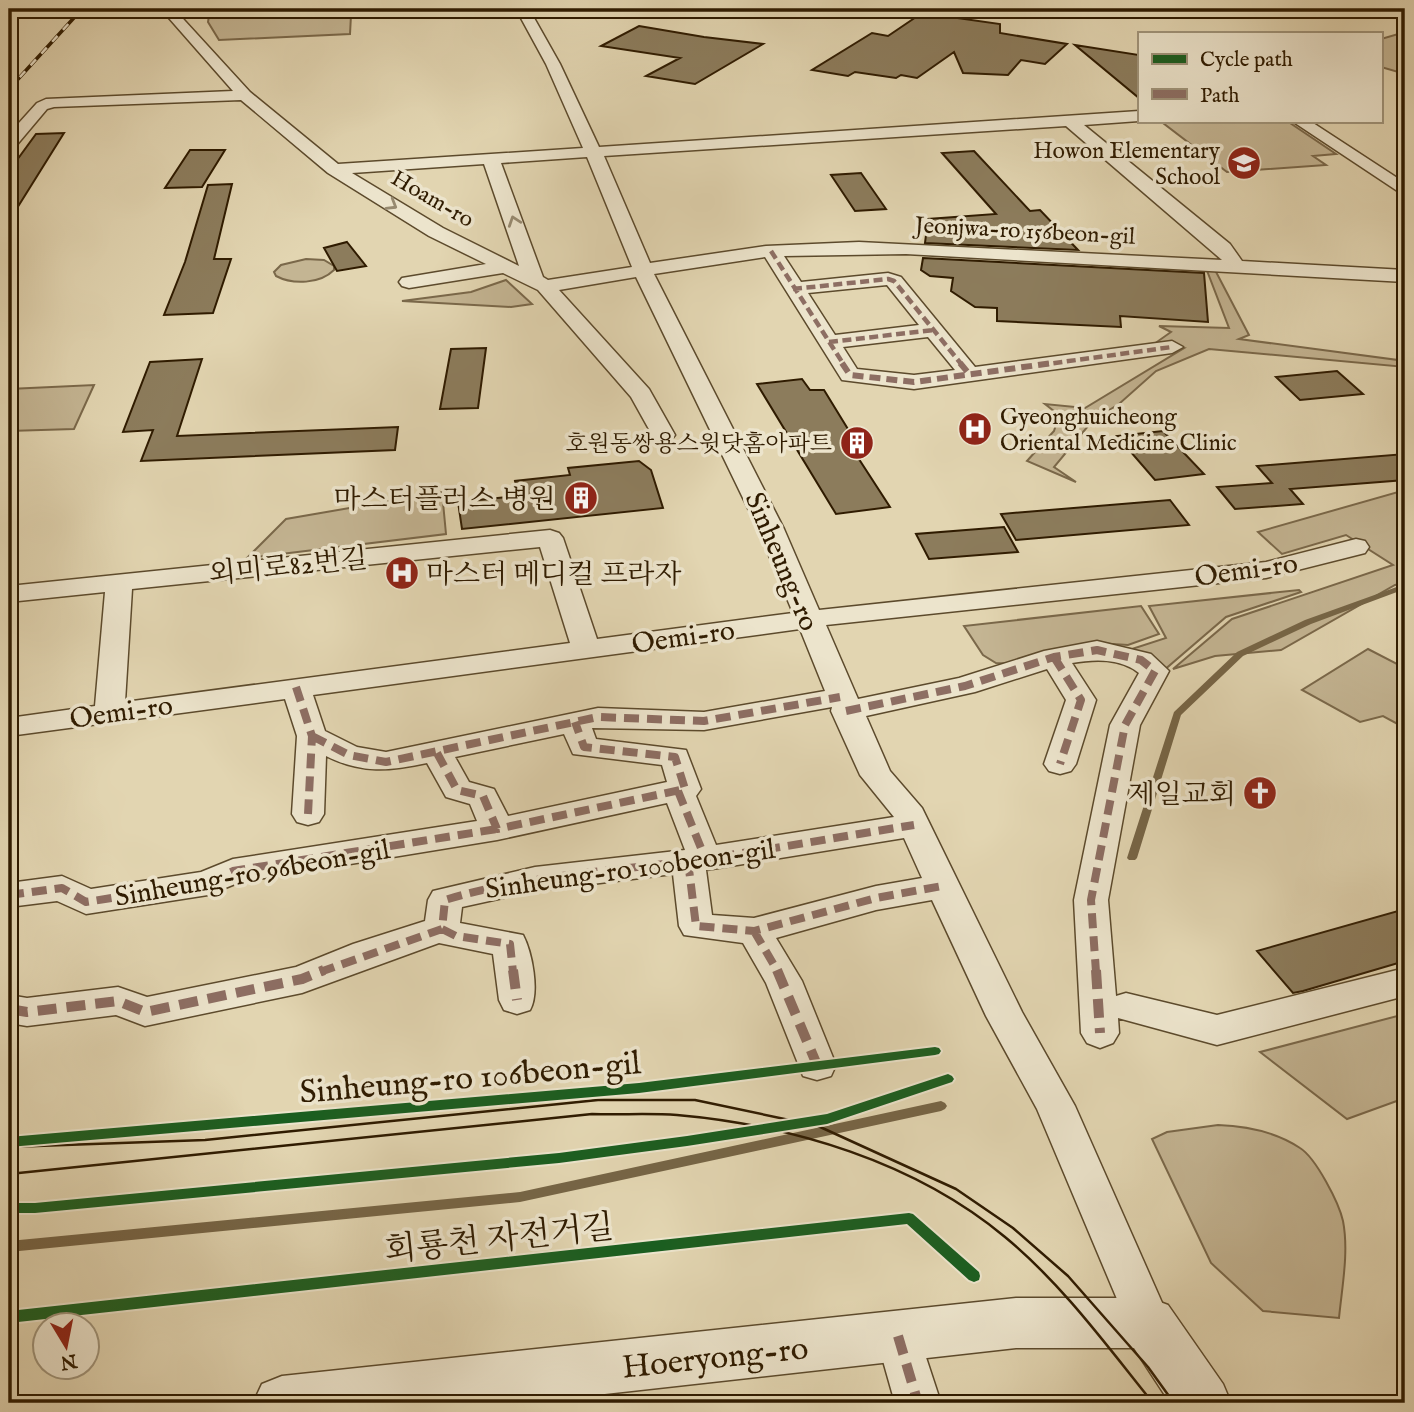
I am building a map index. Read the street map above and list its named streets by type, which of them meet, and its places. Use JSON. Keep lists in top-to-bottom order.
{
  "streets": {
    "street": [
      "Hoam-ro",
      "Jeonjwa-ro 156beon-gil",
      "Sinheung-ro",
      "외미로82번길",
      "Oemi-ro",
      "Sinheung-ro 100beon-gil",
      "Sinheung-ro 96beon-gil",
      "Hoeryong-ro"
    ],
    "cycle path": ["Sinheung-ro 106beon-gil", "회룡천 자전거길"]
  },
  "crossings": [
    ["Hoam-ro", "Jeonjwa-ro 156beon-gil"],
    ["Jeonjwa-ro 156beon-gil", "Sinheung-ro"],
    ["Sinheung-ro", "Oemi-ro"],
    ["Sinheung-ro", "Sinheung-ro 100beon-gil"],
    ["Sinheung-ro", "Hoeryong-ro"],
    ["외미로82번길", "Oemi-ro"]
  ],
  "places": {
    "school or university": ["Howon Elementary School"],
    "hospital": ["Gyeonghuicheong Oriental Medicine Clinic", "마스터 메디컬 프라자"],
    "building": ["호원동쌍용스윗닷홈아파트", "마스터플러스 병원"],
    "church": ["제일교회"]
  },
  "legend": ["Cycle path", "Path"],
  "north": "bottom"
}
